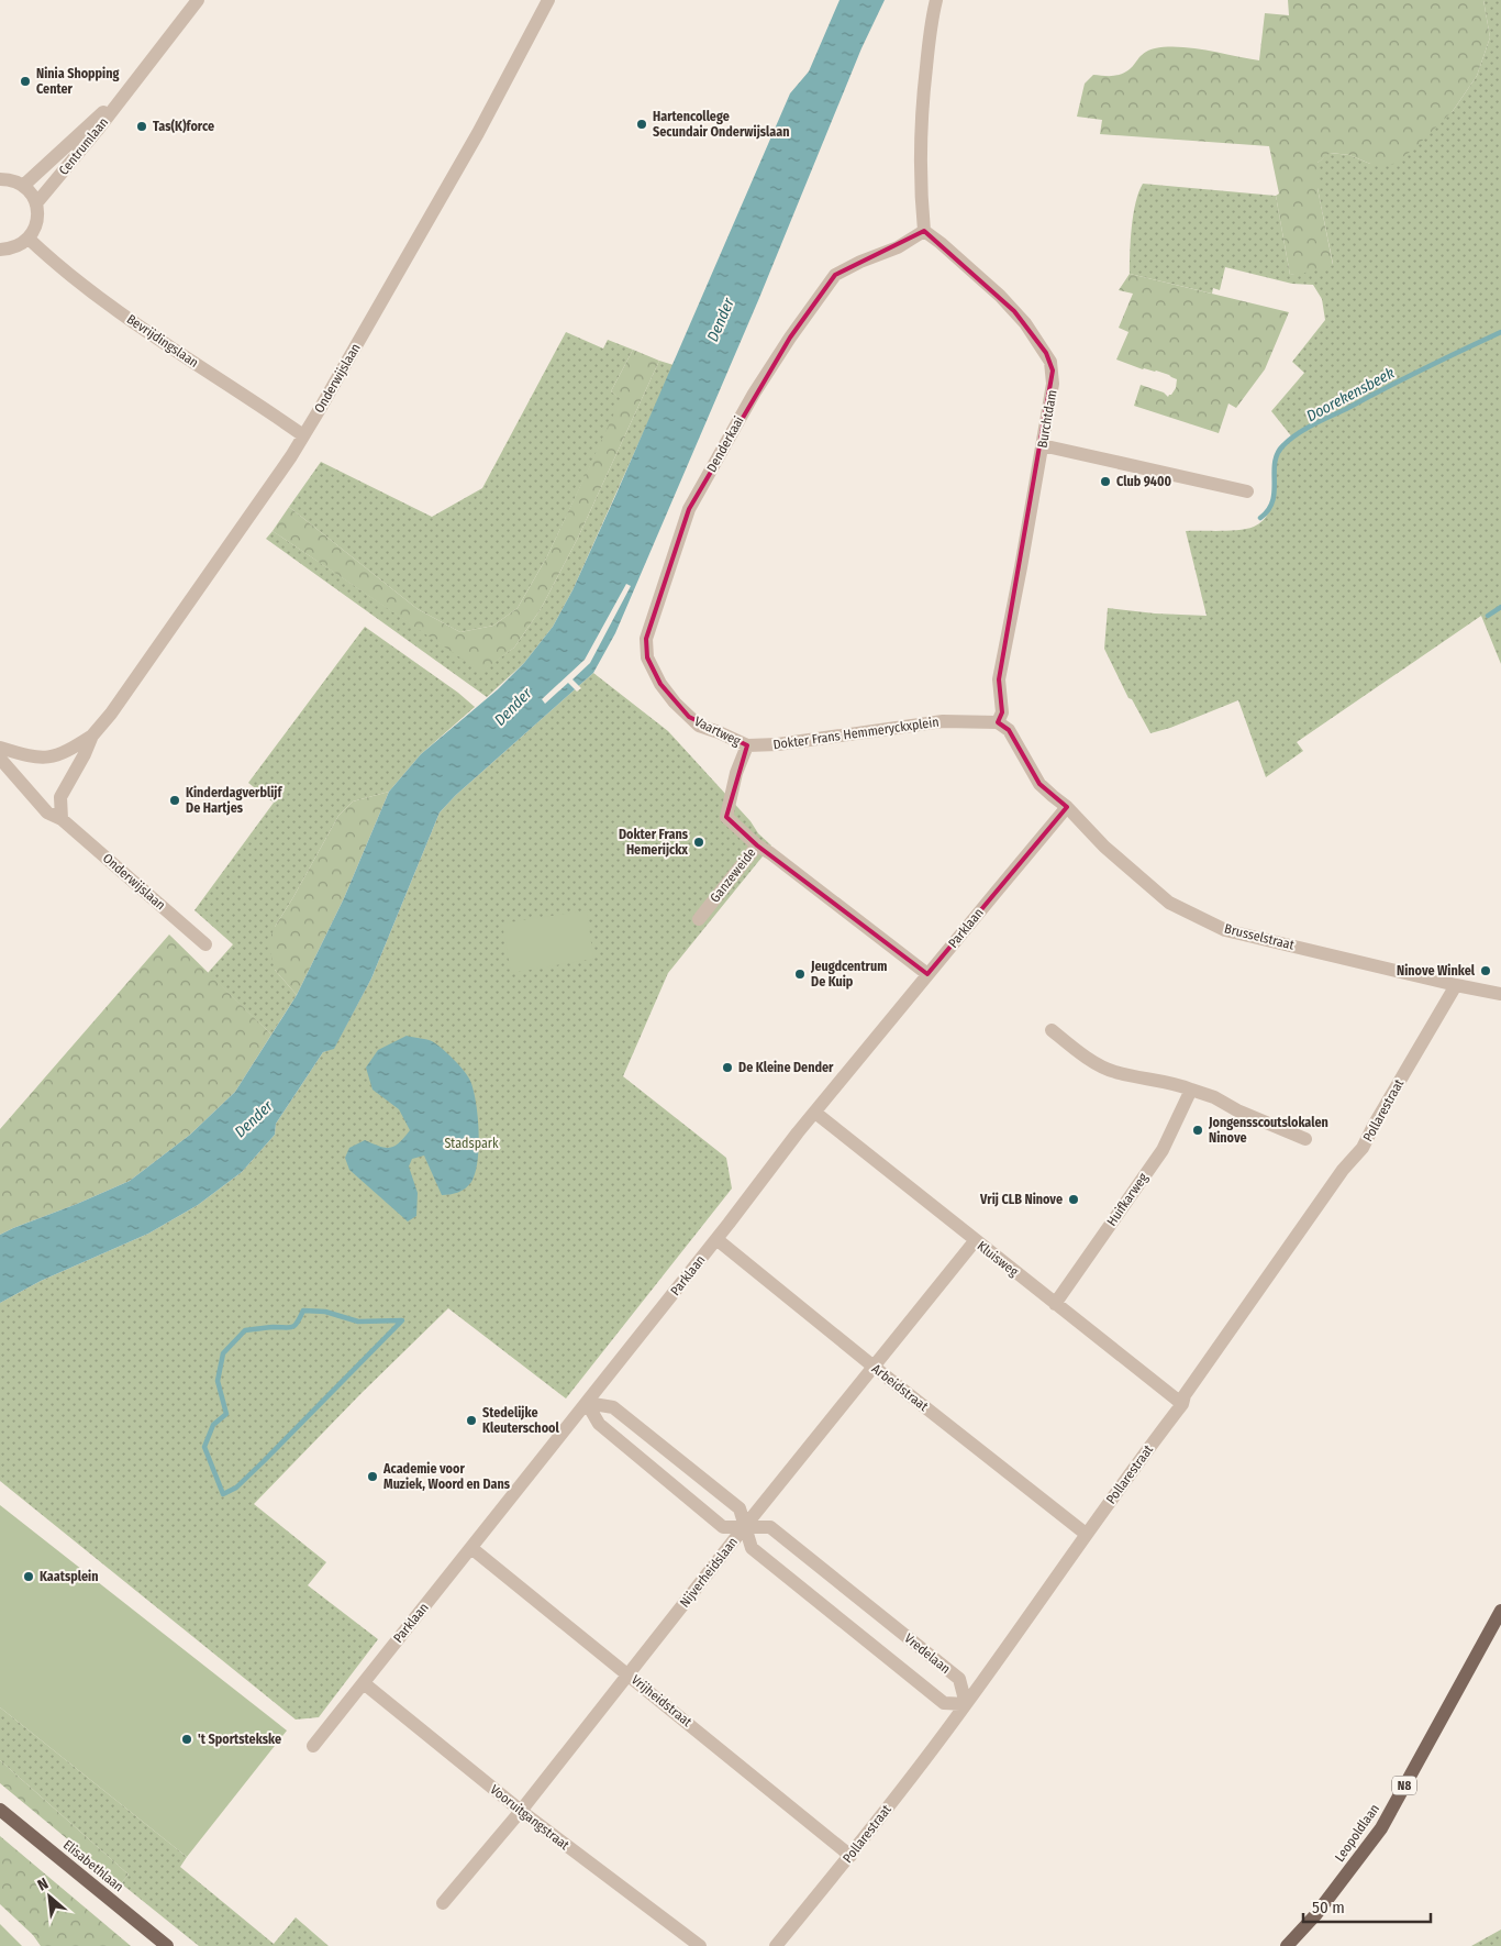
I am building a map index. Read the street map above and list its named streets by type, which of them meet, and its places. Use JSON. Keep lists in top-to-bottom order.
{
  "streets": {
    "main road": ["N8", "Leopoldlaan", "Elisabethlaan"],
    "street": [
      "Centrumlaan",
      "Bevrijdingslaan",
      "Onderwijslaan",
      "Burchtdam",
      "Denderkaai",
      "Vaartweg",
      "Dokter Frans Hemmeryckxplein",
      "Ganzeweide",
      "Parklaan",
      "Brusselstraat",
      "Pollarestraat",
      "Huifkarweg",
      "Kluisweg",
      "Arbeidstraat",
      "Nijverheidslaan",
      "Vredelaan",
      "Vrijheidstraat",
      "Vooruitgangstraat"
    ]
  },
  "crossings": [
    ["Bevrijdingslaan", "Onderwijslaan"],
    ["Burchtdam", "Denderkaai"],
    ["Burchtdam", "Dokter Frans Hemmeryckxplein"],
    ["Burchtdam", "Brusselstraat"],
    ["Denderkaai", "Vaartweg"],
    ["Vaartweg", "Dokter Frans Hemmeryckxplein"],
    ["Vaartweg", "Ganzeweide"],
    ["Dokter Frans Hemmeryckxplein", "Ganzeweide"],
    ["Dokter Frans Hemmeryckxplein", "Brusselstraat"],
    ["Parklaan", "Brusselstraat"],
    ["Parklaan", "Kluisweg"],
    ["Parklaan", "Arbeidstraat"],
    ["Parklaan", "Vredelaan"],
    ["Parklaan", "Vrijheidstraat"],
    ["Parklaan", "Vooruitgangstraat"],
    ["Brusselstraat", "Pollarestraat"],
    ["Pollarestraat", "Kluisweg"],
    ["Pollarestraat", "Arbeidstraat"],
    ["Pollarestraat", "Vredelaan"],
    ["Pollarestraat", "Vrijheidstraat"],
    ["Huifkarweg", "Kluisweg"],
    ["Kluisweg", "Nijverheidslaan"],
    ["Arbeidstraat", "Nijverheidslaan"],
    ["Nijverheidslaan", "Vredelaan"],
    ["Nijverheidslaan", "Vrijheidstraat"],
    ["Nijverheidslaan", "Vooruitgangstraat"]
  ],
  "water": ["Dender", "Doorekensbeek"],
  "parks": ["Stadspark"],
  "places": [
    "Ninia Shopping Center",
    "Hartencollege Secundair Onderwijslaan",
    "Tas(K)force",
    "Club 9400",
    "Kinderdagverblijf De Hartjes",
    "Dokter Frans Hemerijckx",
    "Ninove Winkel",
    "Jeugdcentrum De Kuip",
    "De Kleine Dender",
    "Jongensscoutslokalen Ninove",
    "Vrij CLB Ninove",
    "Stedelijke Kleuterschool",
    "Academie voor Muziek, Woord en Dans",
    "Kaatsplein",
    "'t Sportstekske"
  ],
  "scale_bar": "50 m",
  "north": "top left"
}
